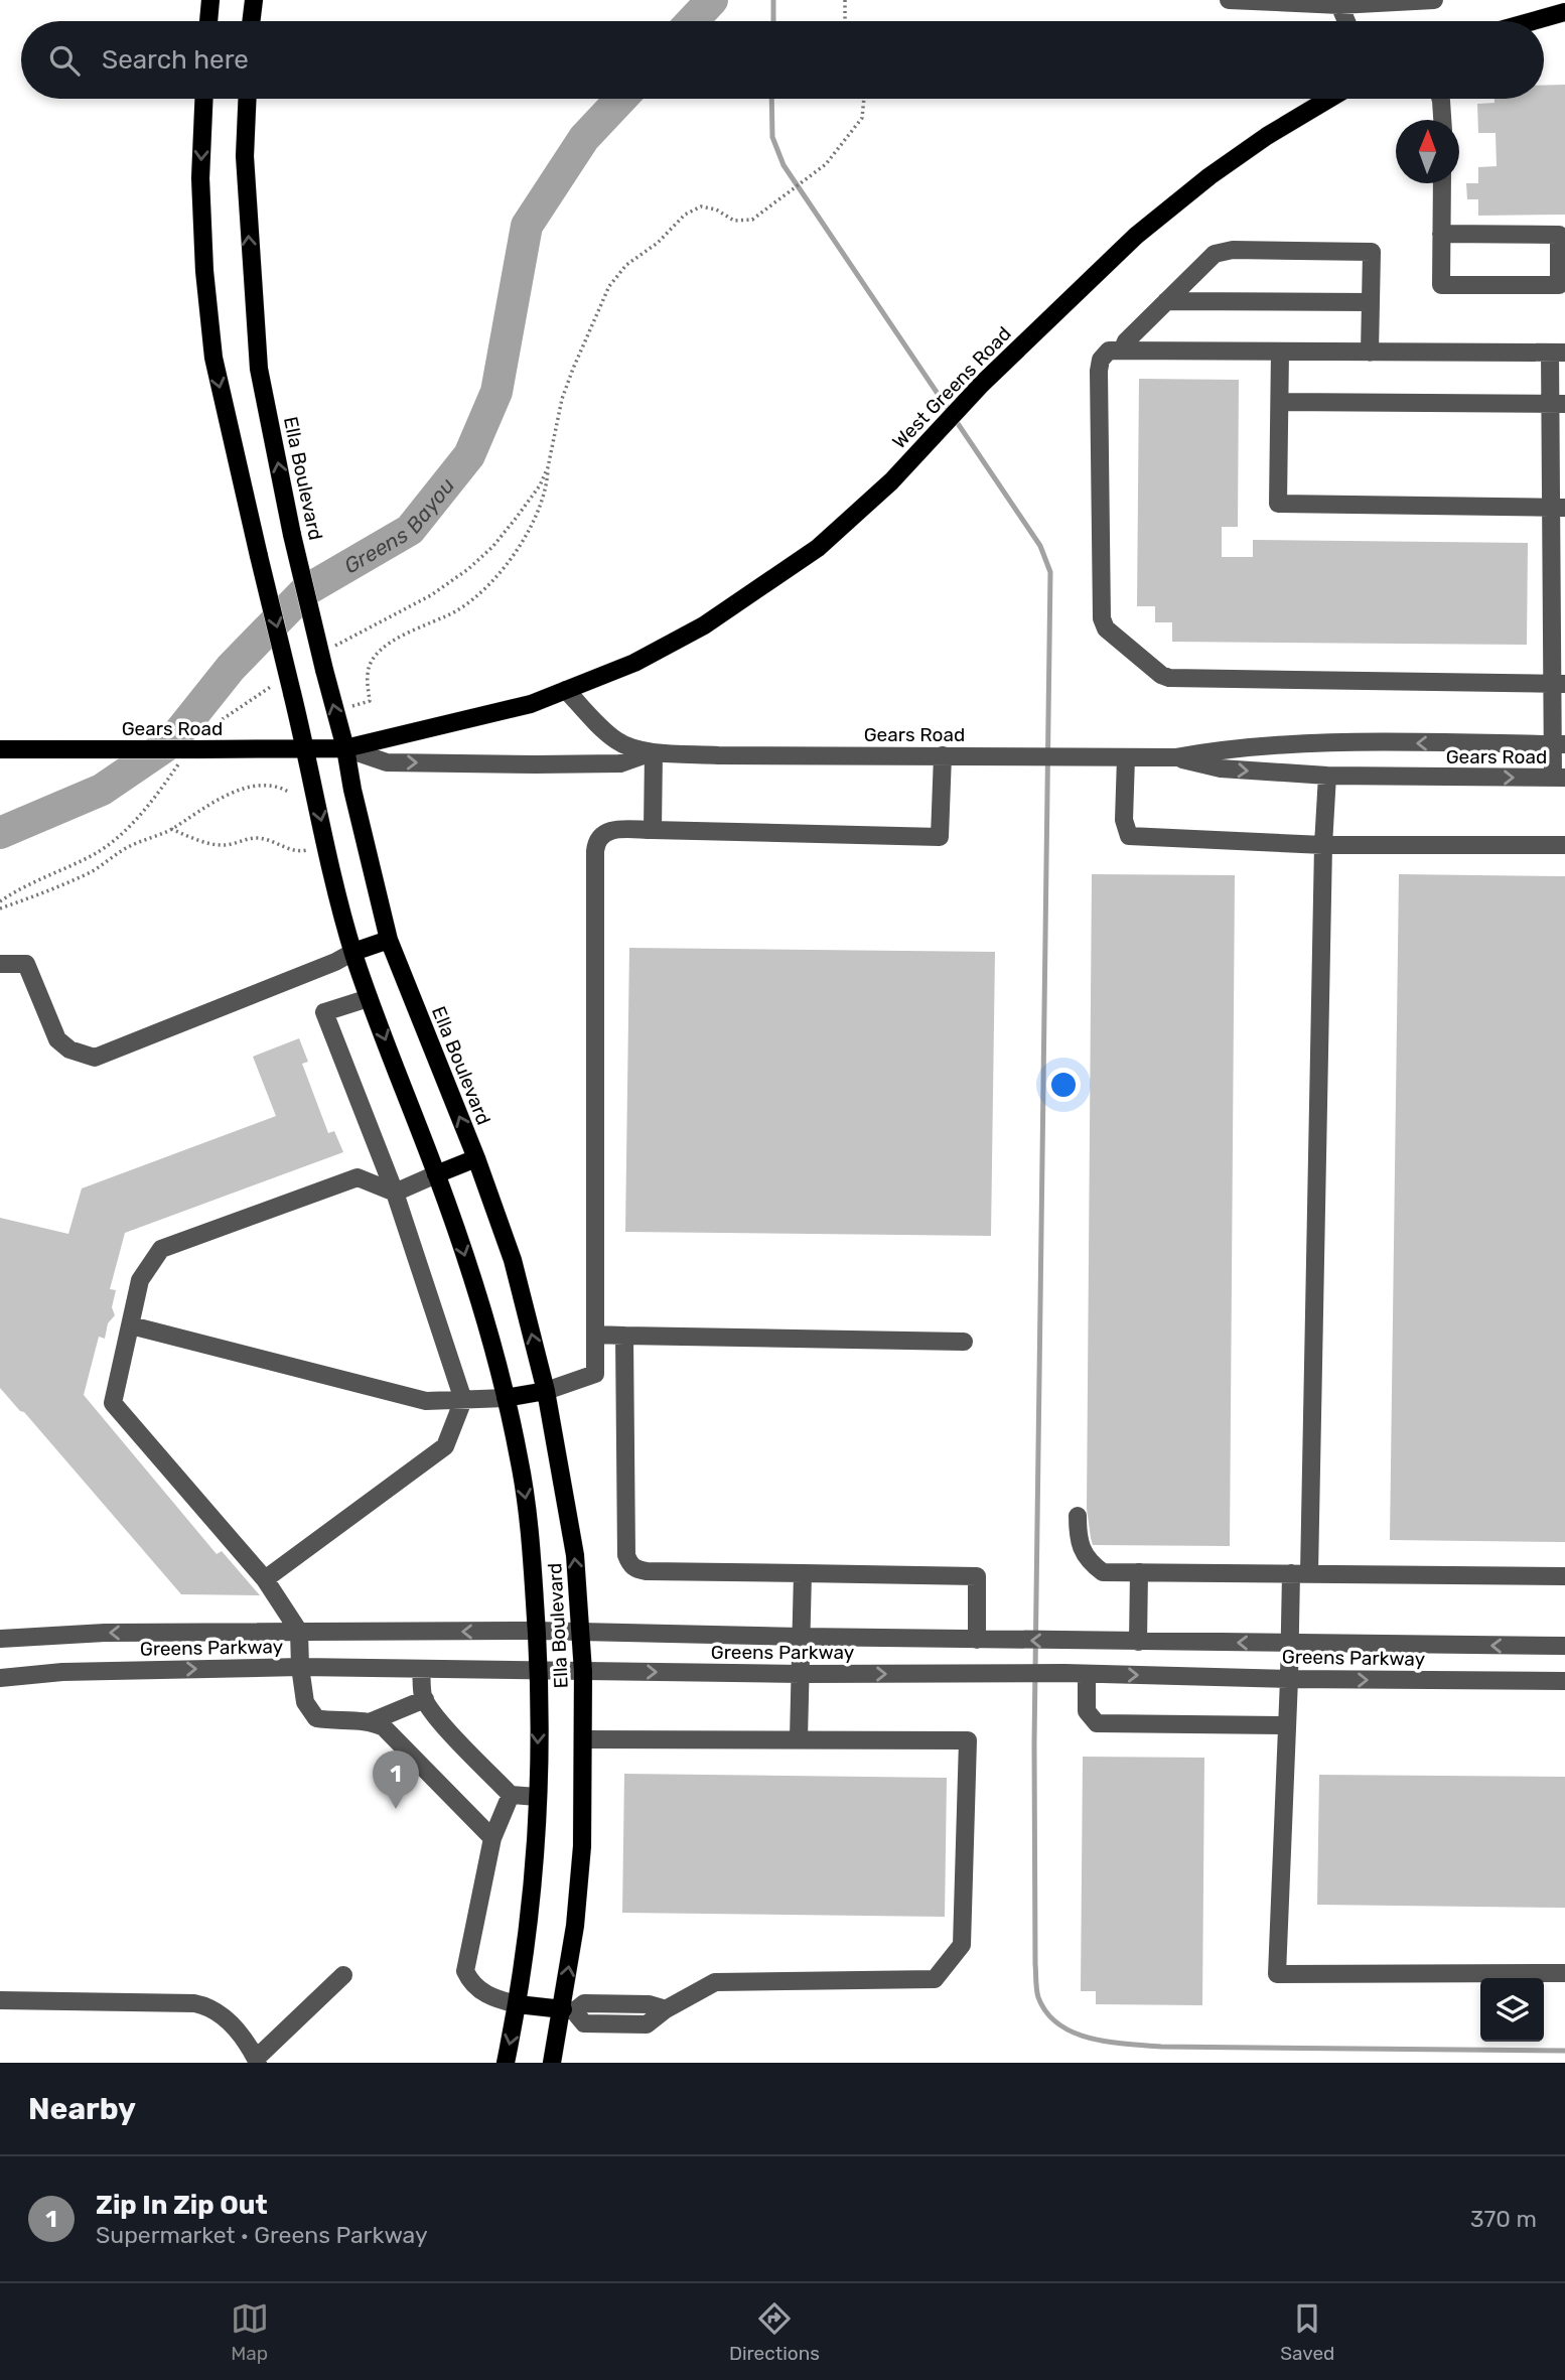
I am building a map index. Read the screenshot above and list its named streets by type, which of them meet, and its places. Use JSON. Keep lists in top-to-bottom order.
{
  "streets": {
    "main road": ["West Greens Road", "Ella Boulevard", "Gears Road"],
    "street": ["Greens Parkway"]
  },
  "crossings": [
    ["West Greens Road", "Gears Road"],
    ["Ella Boulevard", "Gears Road"],
    ["Ella Boulevard", "Greens Parkway"]
  ],
  "water": ["Greens Bayou"],
  "north": "top",
  "page": {
    "search": "Search here",
    "pins": "1",
    "heading": "Nearby",
    "list": [
      {
        "mark": "1",
        "name": "Zip In Zip Out",
        "note": "Supermarket · Greens Parkway",
        "value": "370 m"
      }
    ],
    "nav": ["Map", "Directions", "Saved"]
  }
}
